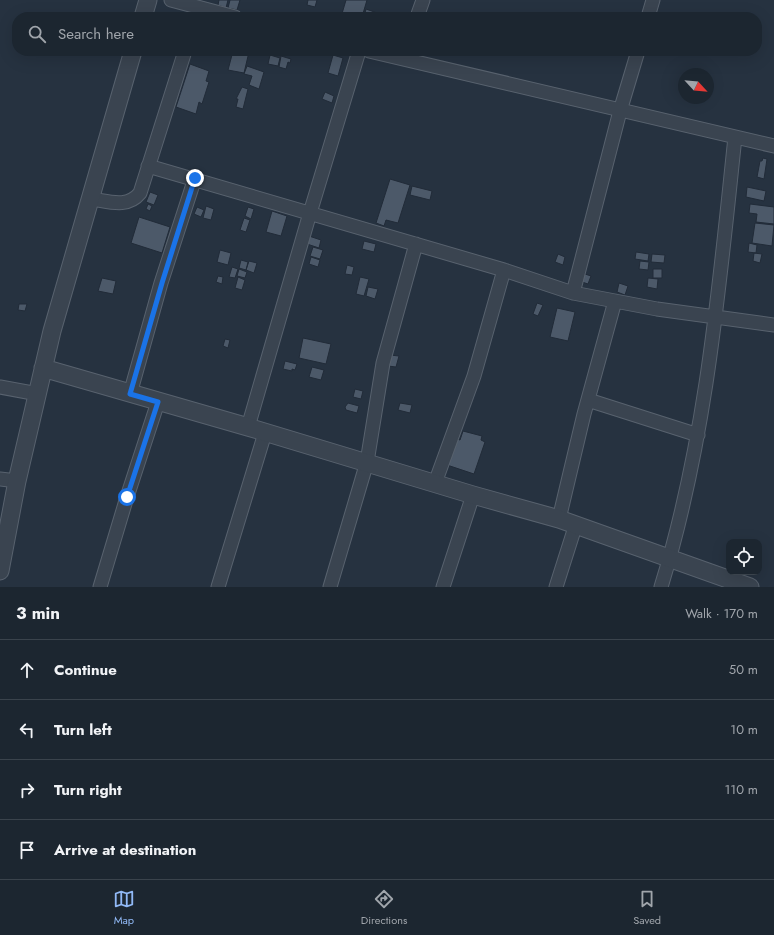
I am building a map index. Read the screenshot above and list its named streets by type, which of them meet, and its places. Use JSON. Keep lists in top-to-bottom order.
{
  "north": "bottom right",
  "page": {
    "search": "Search here",
    "heading": ["3 min", "Walk · 170 m"],
    "list": [
      ["Continue", "50 m"],
      ["Turn left", "10 m"],
      ["Turn right", "110 m"],
      "Arrive at destination"
    ],
    "nav": ["Map", "Directions", "Saved"]
  }
}
